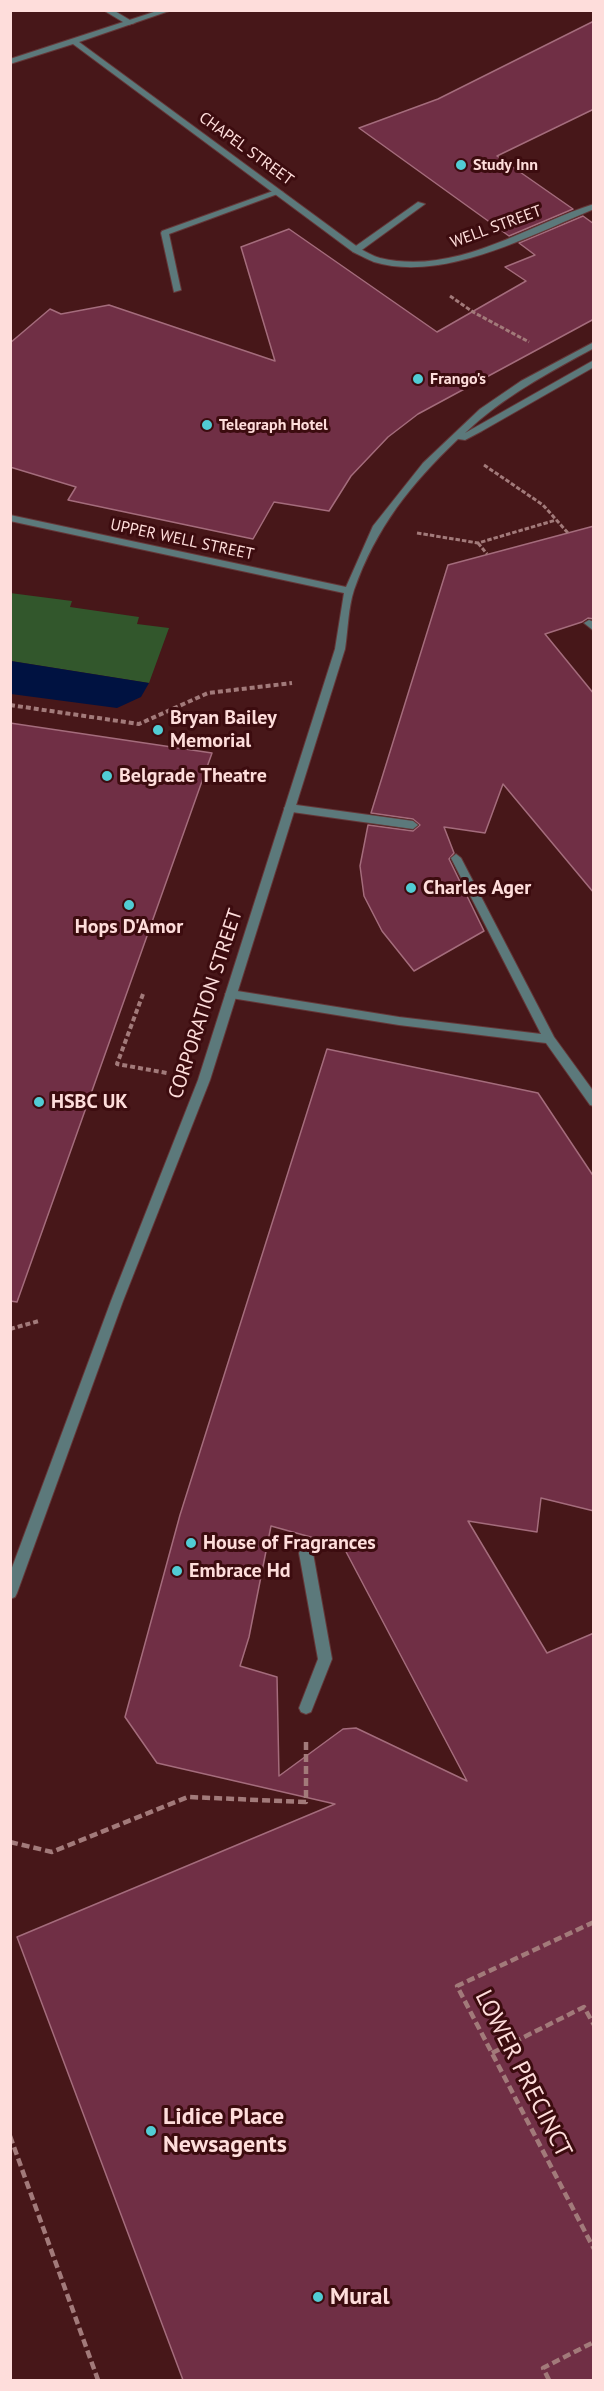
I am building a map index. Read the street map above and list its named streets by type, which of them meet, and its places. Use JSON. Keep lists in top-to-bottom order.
{
  "streets": {
    "street": [
      "CHAPEL STREET",
      "WELL STREET",
      "UPPER WELL STREET",
      "CORPORATION STREET"
    ],
    "path": ["LOWER PRECINCT"]
  },
  "crossings": [
    ["CHAPEL STREET", "WELL STREET"],
    ["UPPER WELL STREET", "CORPORATION STREET"]
  ],
  "places": [
    "Study Inn",
    "Frango's",
    "Telegraph Hotel",
    "Bryan Bailey Memorial",
    "Belgrade Theatre",
    "Charles Ager",
    "Hops D'Amor",
    "HSBC UK",
    "House of Fragrances",
    "Embrace Hd",
    "Lidice Place Newsagents",
    "Mural"
  ]
}
